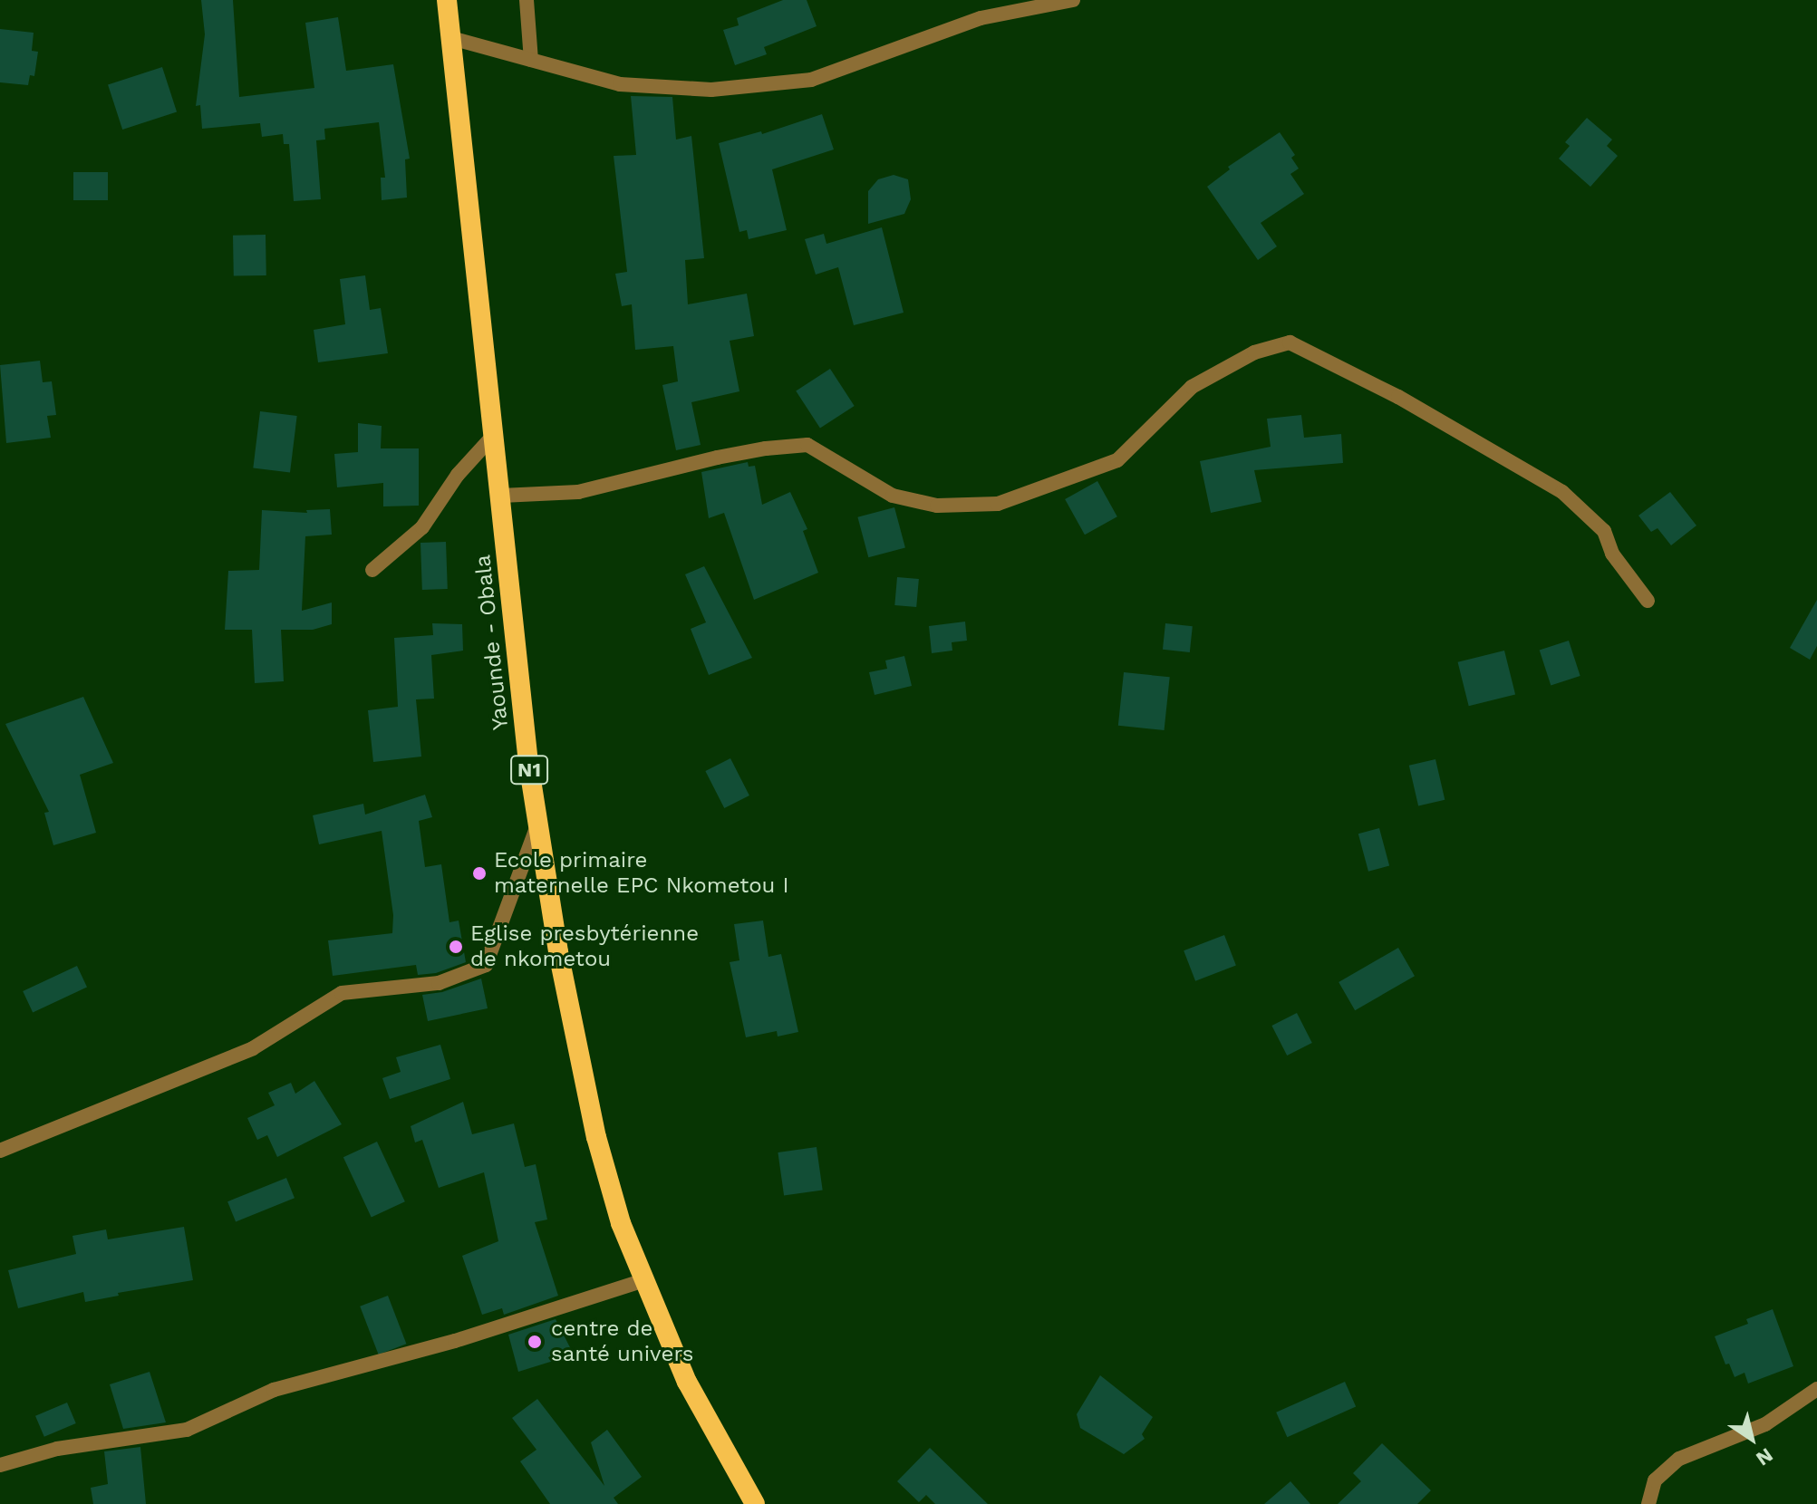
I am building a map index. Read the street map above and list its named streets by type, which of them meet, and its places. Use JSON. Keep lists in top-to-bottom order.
{
  "streets": {
    "highway": ["Yaounde - Obala", "N1"]
  },
  "places": ["Ecole primaire maternelle EPC Nkometou I", "Eglise presbytérienne de nkometou", "centre de santé univers"],
  "north": "bottom right"
}
